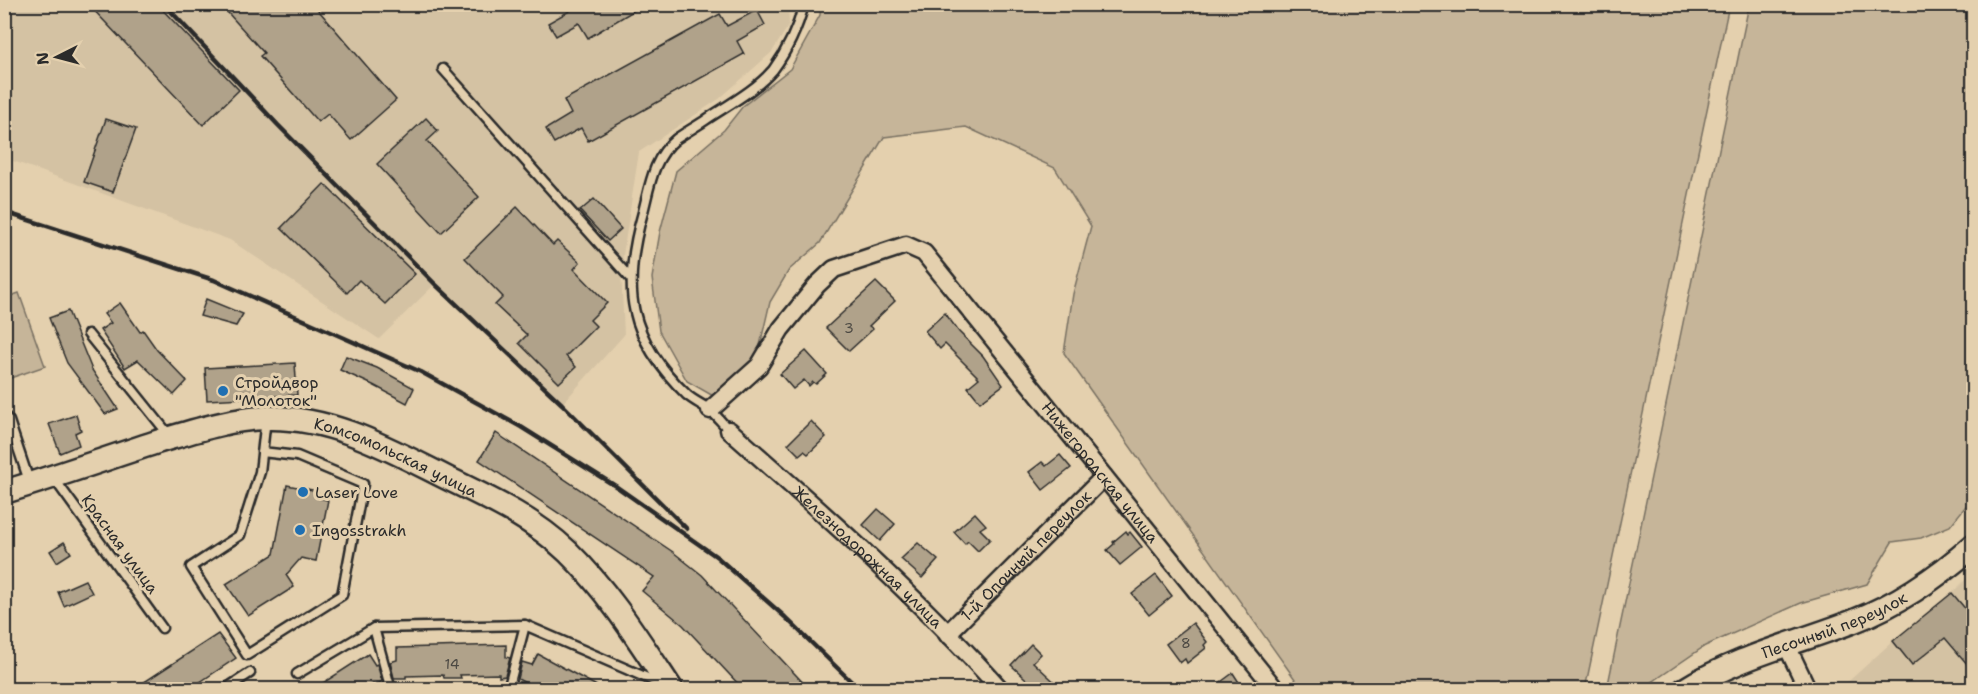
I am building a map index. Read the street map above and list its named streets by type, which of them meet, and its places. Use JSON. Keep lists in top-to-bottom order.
{
  "streets": {
    "street": [
      "Комсомольская улица",
      "Нижегородская улица",
      "1-й Опочный переулок",
      "Железнодорожная улица",
      "Песочный переулок"
    ],
    "lane": ["Красная улица"]
  },
  "crossings": [
    ["Комсомольская улица", "Красная улица"],
    ["Нижегородская улица", "1-й Опочный переулок"],
    ["1-й Опочный переулок", "Железнодорожная улица"]
  ],
  "places": ["Стройдвор \"Молоток\"", "Laser Love", "Ingosstrakh"],
  "house_numbers": ["3", "8", "14"],
  "north": "left"
}
